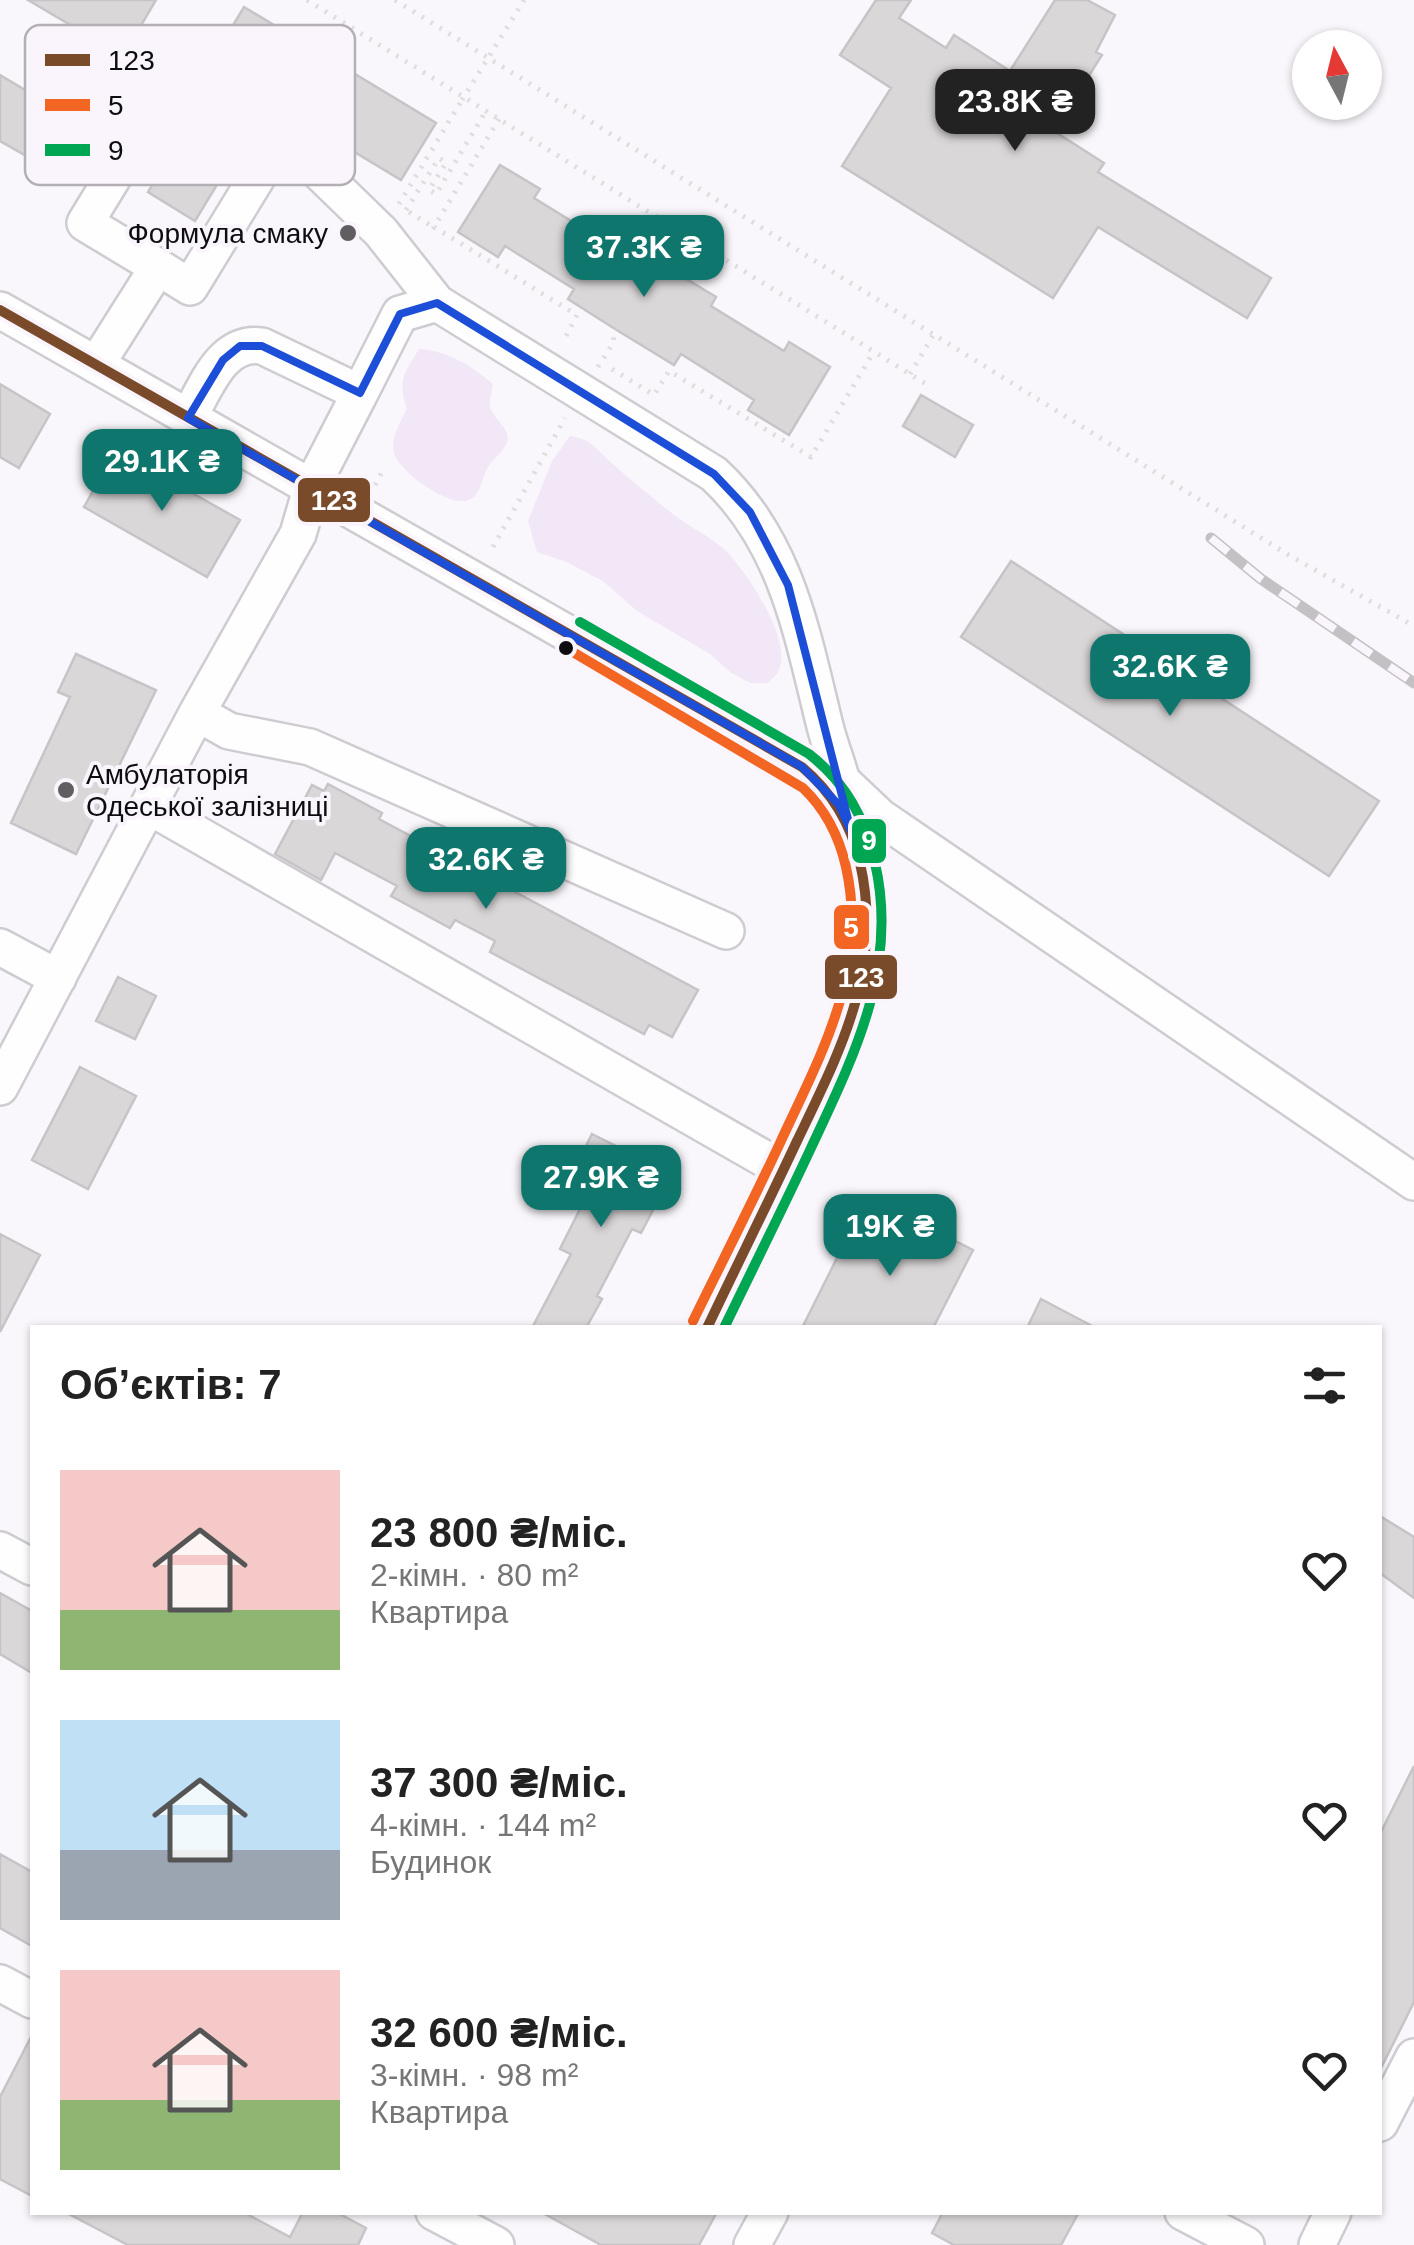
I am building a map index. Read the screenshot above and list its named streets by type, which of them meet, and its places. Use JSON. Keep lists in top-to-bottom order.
{
  "places": ["Формула смаку", "Амбулаторія Одеської залізниці"],
  "lines": ["transit line 123", "transit line 9", "transit line 5"],
  "legend": ["123", "5", "9"],
  "north": "top",
  "page": {
    "price": [
      "23.8K ₴",
      "37.3K ₴",
      "29.1K ₴",
      "32.6K ₴",
      "32.6K ₴",
      "27.9K ₴",
      "19K ₴"
    ],
    "heading": "Об’єктів: 7",
    "list": [
      {
        "name": "23 800 ₴/міс.",
        "note": "2-кімн. · 80 m² · Квартира"
      },
      {
        "name": "37 300 ₴/міс.",
        "note": "4-кімн. · 144 m² · Будинок"
      },
      {
        "name": "32 600 ₴/міс.",
        "note": "3-кімн. · 98 m² · Квартира"
      }
    ]
  }
}
